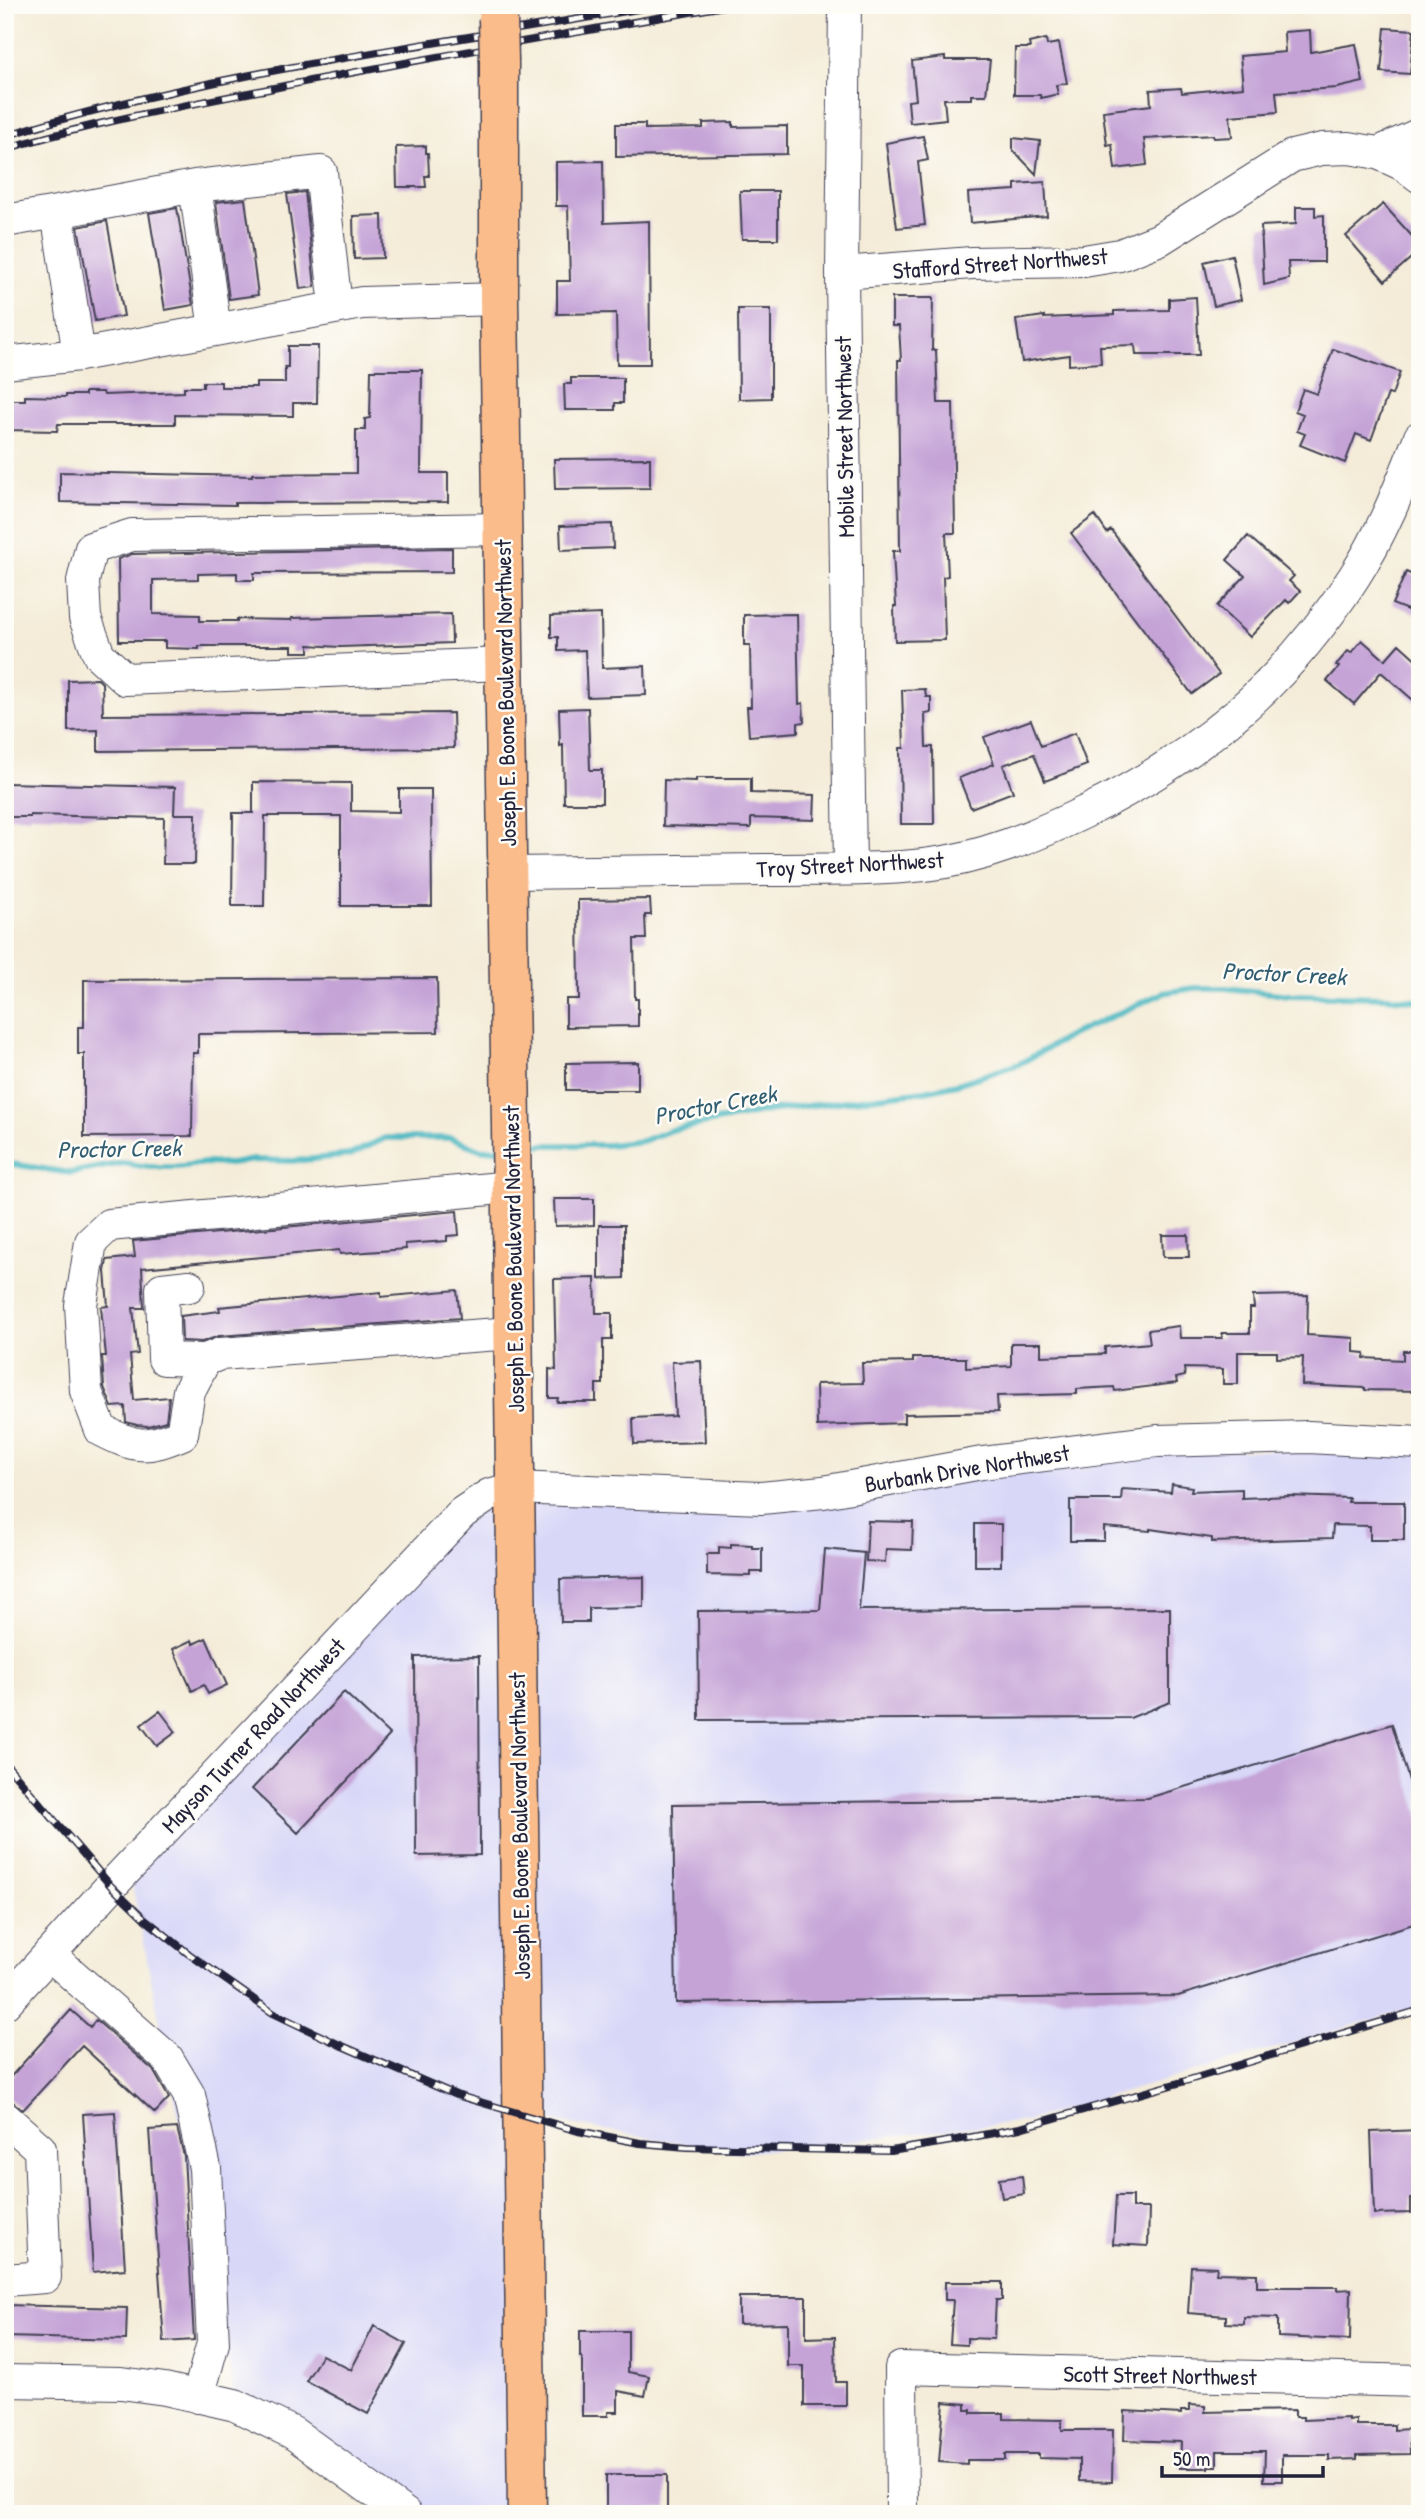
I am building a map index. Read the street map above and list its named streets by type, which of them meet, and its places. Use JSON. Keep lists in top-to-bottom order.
{
  "streets": {
    "main road": ["Joseph E. Boone Boulevard Northwest"],
    "street": [
      "Stafford Street Northwest",
      "Mobile Street Northwest",
      "Troy Street Northwest",
      "Burbank Drive Northwest",
      "Mayson Turner Road Northwest",
      "Scott Street Northwest"
    ]
  },
  "crossings": [
    ["Stafford Street Northwest", "Mobile Street Northwest"],
    ["Mobile Street Northwest", "Troy Street Northwest"],
    ["Joseph E. Boone Boulevard Northwest", "Troy Street Northwest"],
    ["Joseph E. Boone Boulevard Northwest", "Burbank Drive Northwest"],
    ["Joseph E. Boone Boulevard Northwest", "Mayson Turner Road Northwest"],
    ["Burbank Drive Northwest", "Mayson Turner Road Northwest"]
  ],
  "water": ["Proctor Creek"],
  "scale_bar": "50 m"
}
